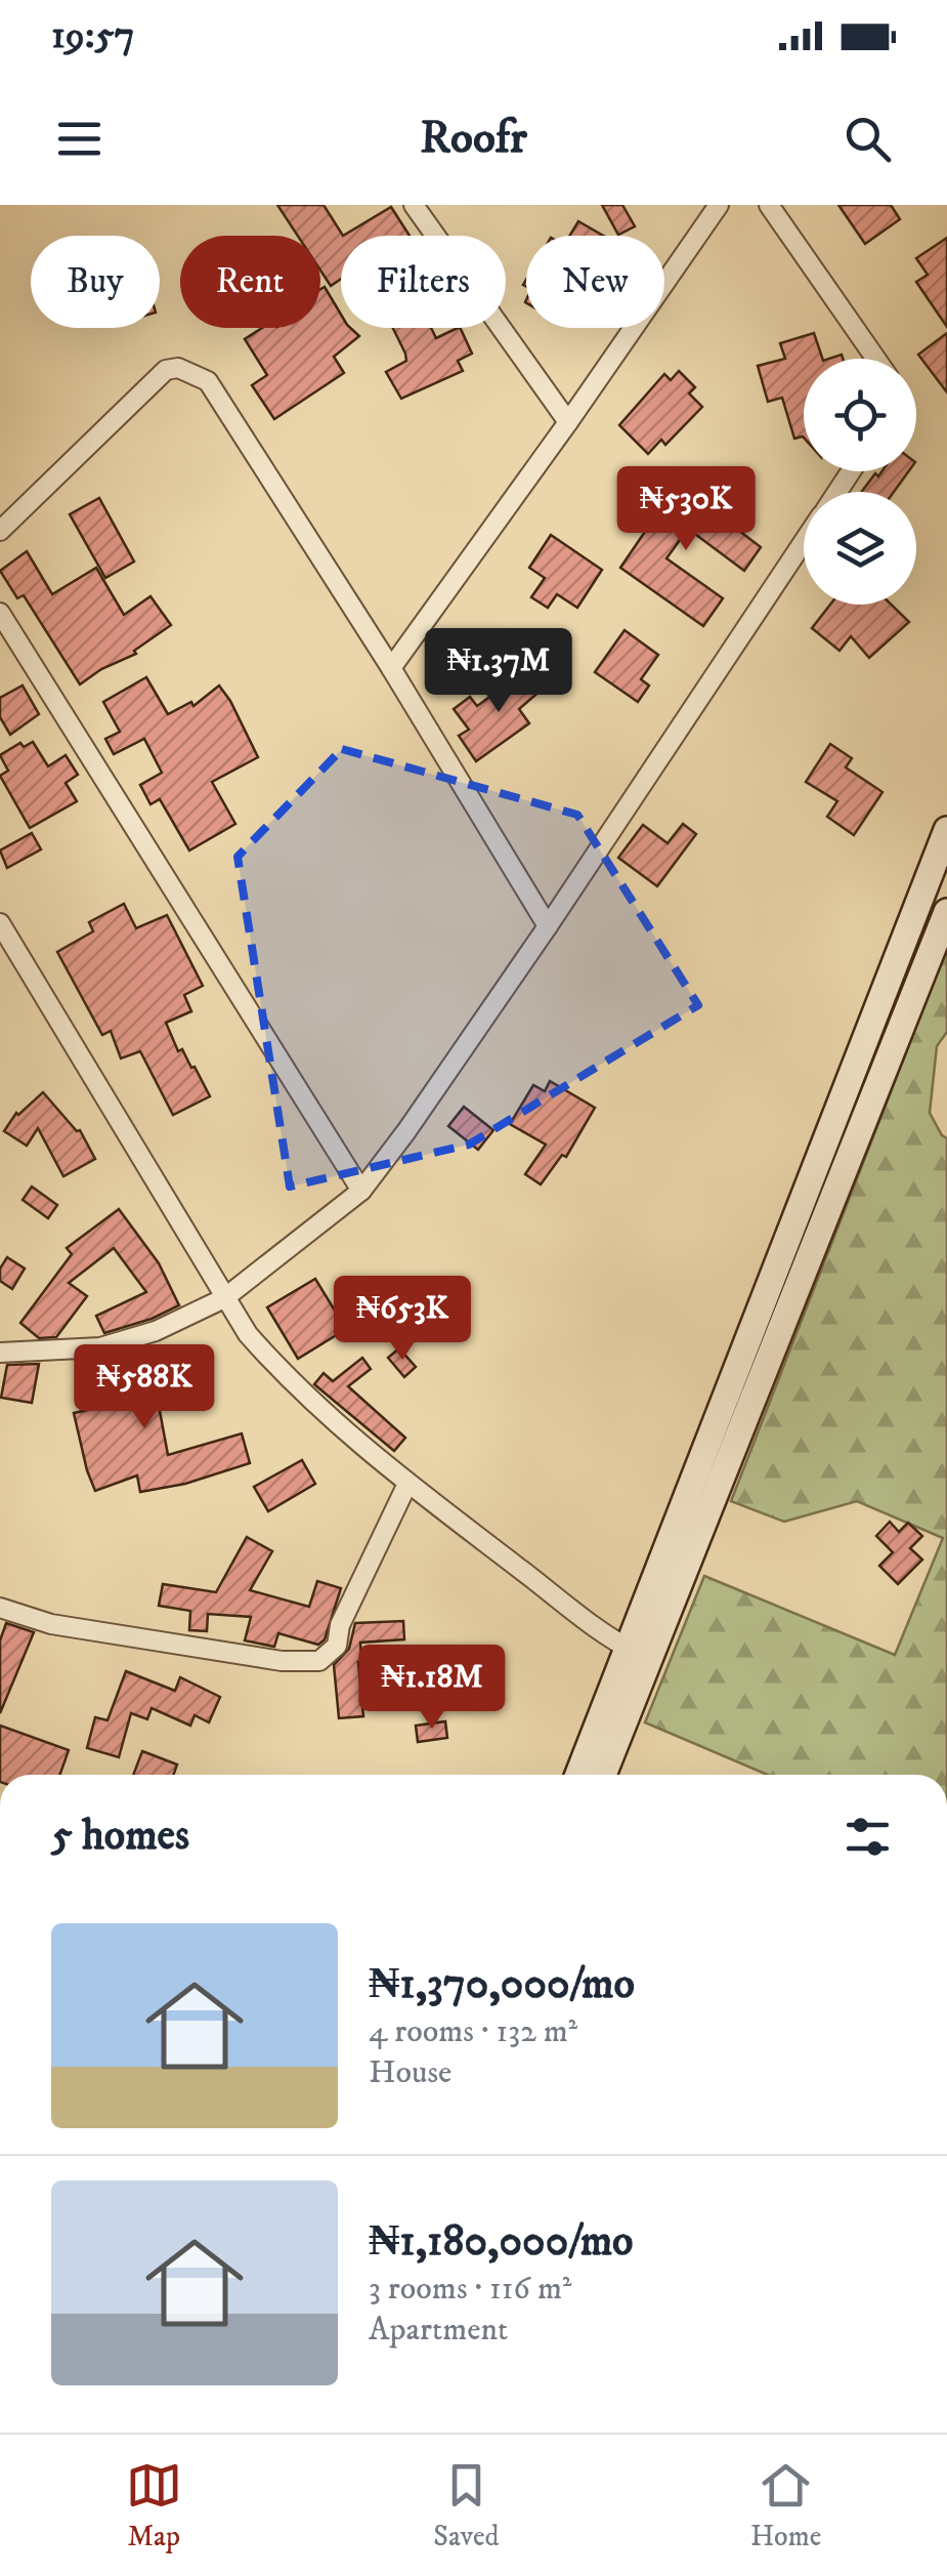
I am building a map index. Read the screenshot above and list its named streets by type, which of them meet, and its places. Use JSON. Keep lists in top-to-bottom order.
{
  "page": {
    "status": "19:57",
    "header": "Roofr",
    "chip": [
      "Buy",
      "Rent",
      "Filters",
      "New"
    ],
    "price": [
      "₦530K",
      "₦1.37M",
      "₦653K",
      "₦588K",
      "₦1.18M"
    ],
    "heading": "5 homes",
    "list": [
      {
        "name": "₦1,370,000/mo",
        "note": "4 rooms · 132 m² · House"
      },
      {
        "name": "₦1,180,000/mo",
        "note": "3 rooms · 116 m² · Apartment"
      }
    ],
    "tabs": ["Map", "Saved", "Home"]
  }
}
